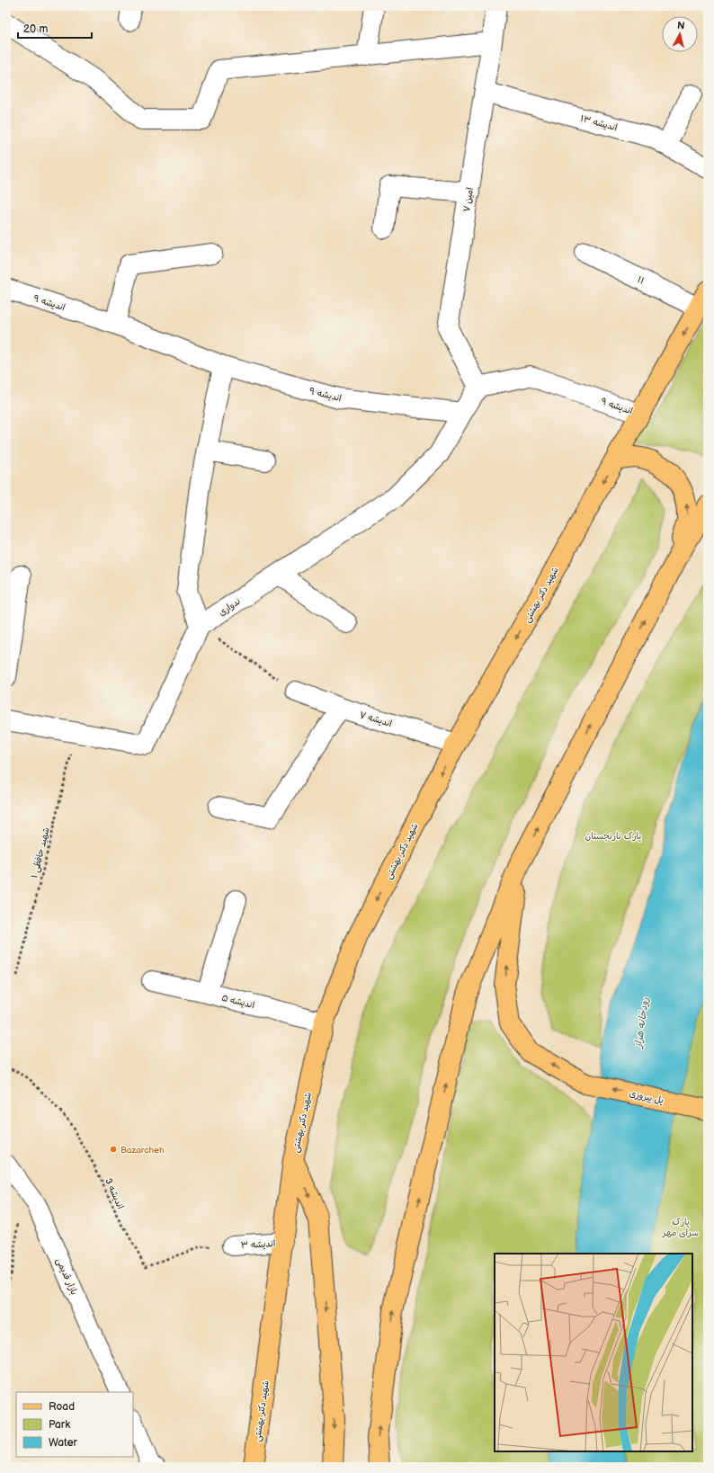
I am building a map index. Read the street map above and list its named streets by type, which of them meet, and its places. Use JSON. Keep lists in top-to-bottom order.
{
  "streets": {
    "main road": ["شهید دکتر بهشتی", "پل پیروزی"],
    "street": [
      "اندیشه ۱۳",
      "امین ۷",
      "۱۱",
      "اندیشه ۹",
      "ندواری",
      "اندیشه ۷",
      "اندیشه ۵",
      "اندیشه ۳",
      "بازار قدیمی"
    ],
    "path": ["شهید حافظی ۱", "اندیشه 3"]
  },
  "crossings": [
    ["اندیشه ۱۳", "امین ۷"],
    ["امین ۷", "اندیشه ۹"],
    ["۱۱", "شهید دکتر بهشتی"],
    ["اندیشه ۹", "شهید دکتر بهشتی"],
    ["اندیشه ۹", "ندواری"],
    ["شهید دکتر بهشتی", "اندیشه ۷"],
    ["شهید دکتر بهشتی", "اندیشه ۵"],
    ["شهید دکتر بهشتی", "اندیشه ۳"],
    ["اندیشه 3", "اندیشه ۳"]
  ],
  "one_way": ["پل پیروزی"],
  "water": ["رودخانه هراز"],
  "parks": ["پارک نارنجستان", "پارک سرای مهر"],
  "places": ["Bazarcheh"],
  "legend": ["Road", "Park", "Water"],
  "scale_bar": "20 m",
  "north": "top"
}
